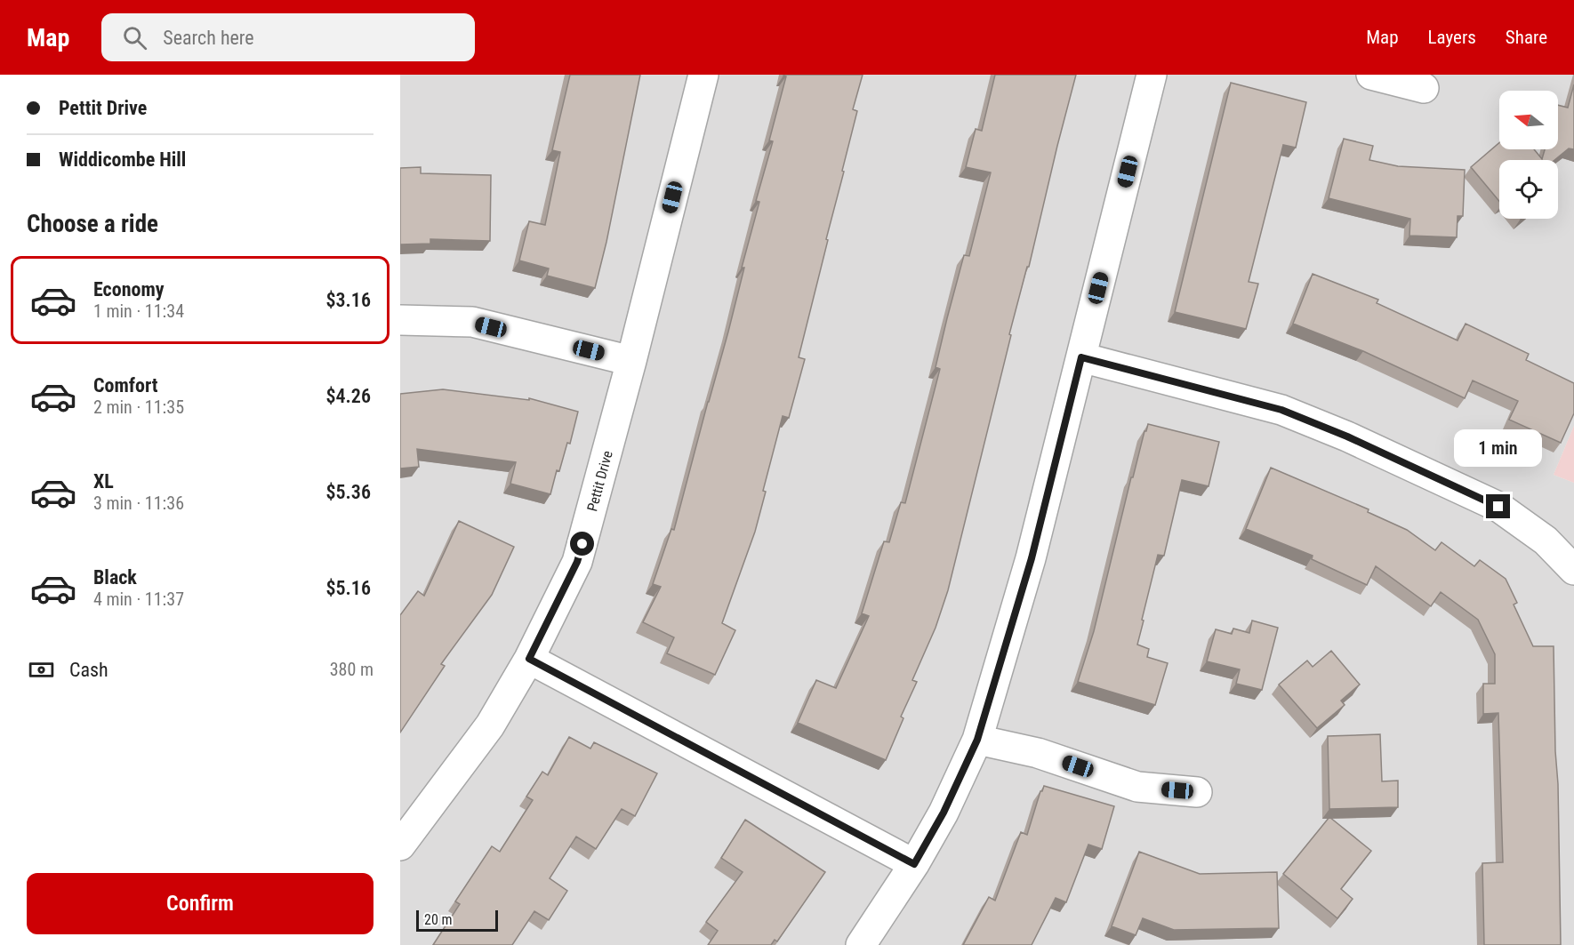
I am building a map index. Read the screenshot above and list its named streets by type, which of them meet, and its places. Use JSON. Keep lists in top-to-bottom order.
{
  "streets": {
    "street": ["Pettit Drive"]
  },
  "scale_bar": "20 m",
  "north": "left",
  "page": {
    "header": "Map",
    "search": "Search here",
    "nav": ["Map", "Layers", "Share"],
    "banner": ["Pettit Drive", "Widdicombe Hill"],
    "heading": "Choose a ride",
    "list": [
      {
        "name": "Economy",
        "note": "1 min · 11:34",
        "value": "$3.16"
      },
      {
        "name": "Comfort",
        "note": "2 min · 11:35",
        "value": "$4.26"
      },
      {
        "name": "XL",
        "note": "3 min · 11:36",
        "value": "$5.36"
      },
      {
        "name": "Black",
        "note": "4 min · 11:37",
        "value": "$5.16"
      }
    ],
    "bubble": "1 min",
    "pay": ["Cash", "380 m"],
    "buttons": "Confirm",
    "scale": "20 m"
  }
}
